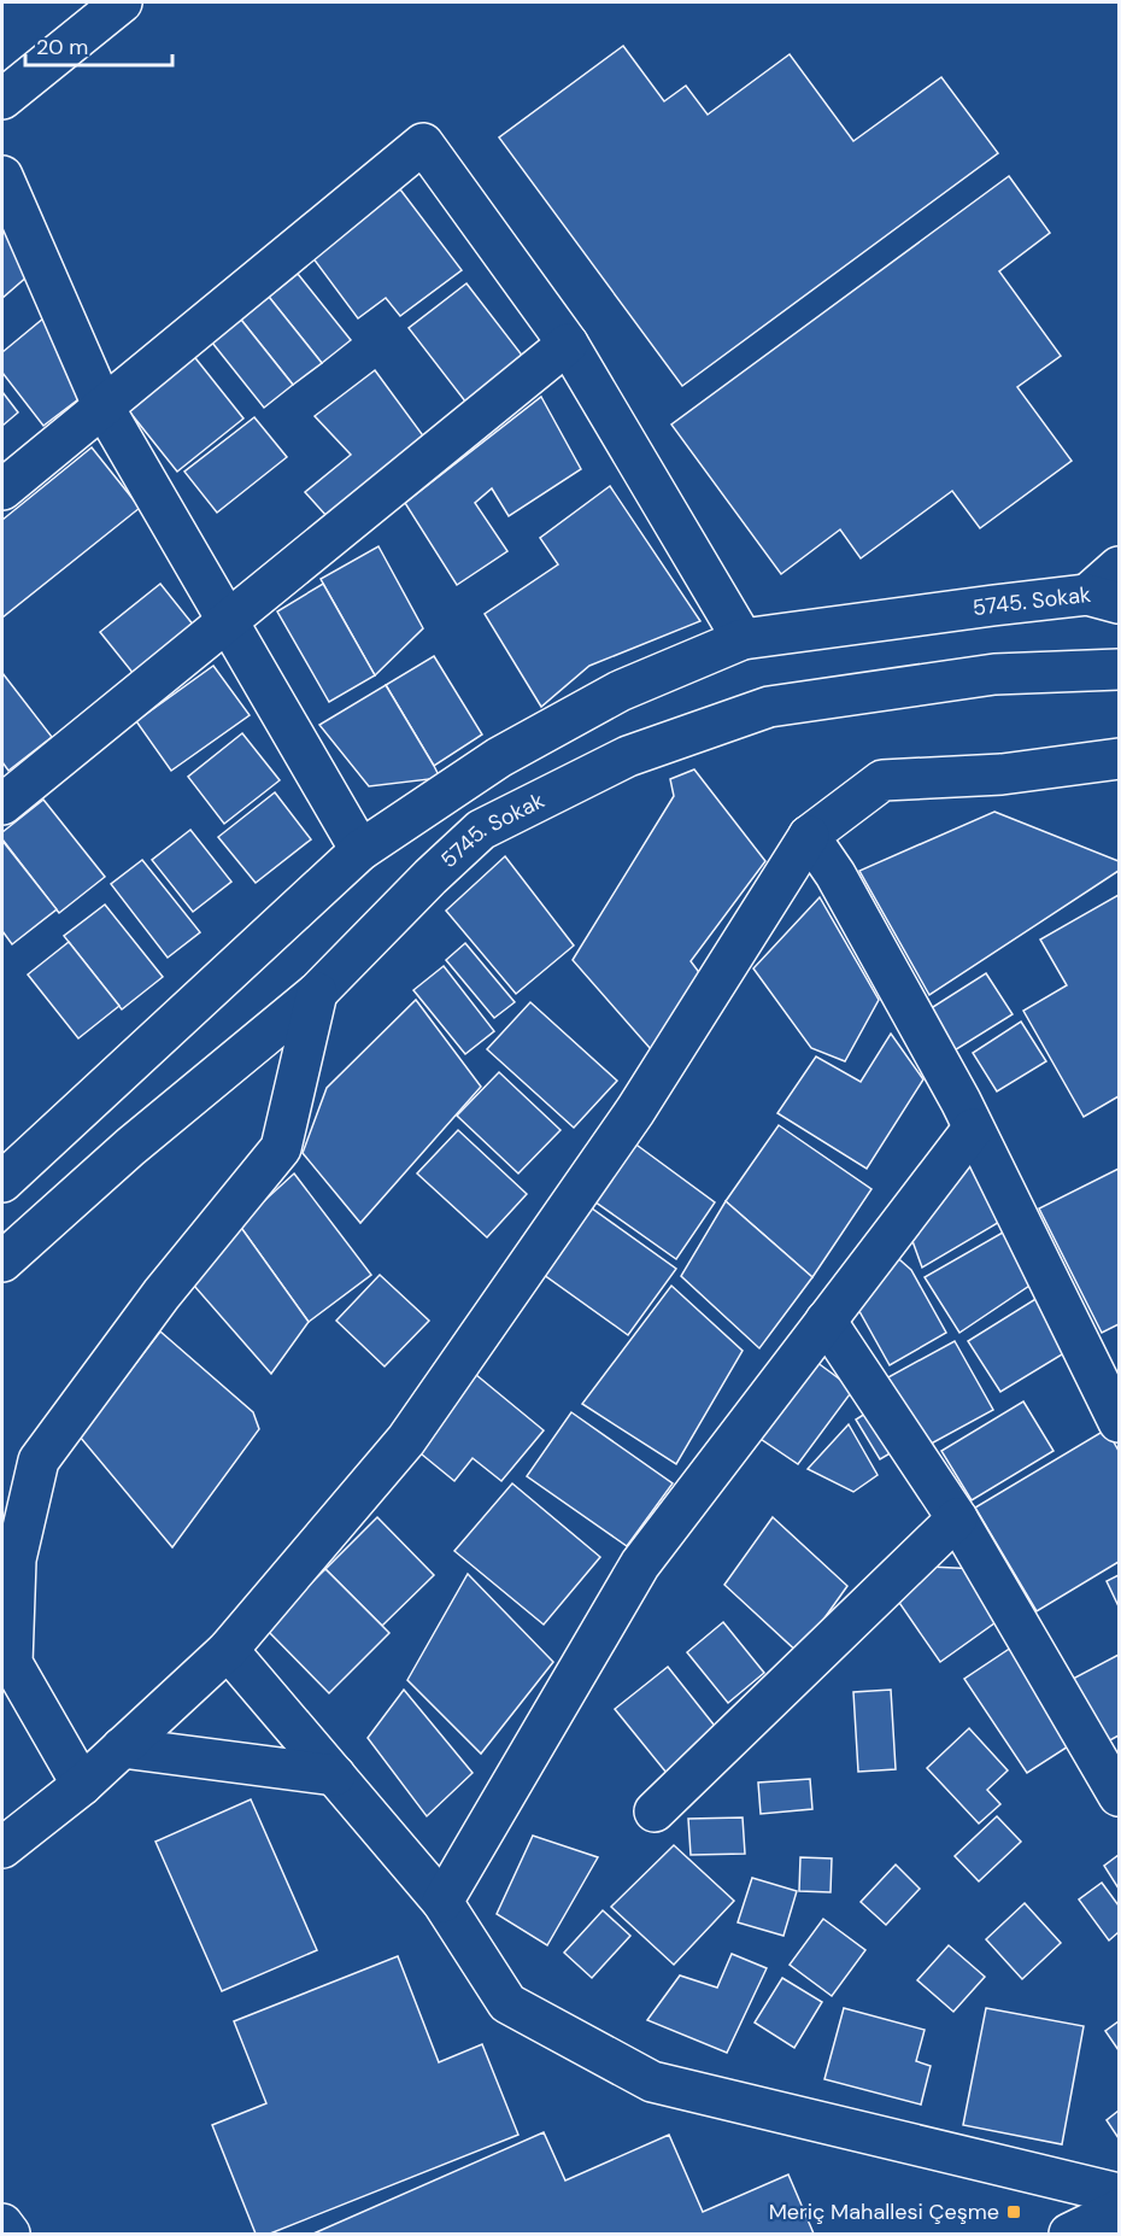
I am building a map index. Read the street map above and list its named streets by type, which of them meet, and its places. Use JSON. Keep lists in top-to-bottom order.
{
  "streets": {
    "street": ["5745. Sokak"]
  },
  "places": {
    "transit": ["Meriç Mahallesi Çeşme"]
  },
  "scale_bar": "20 m"
}
